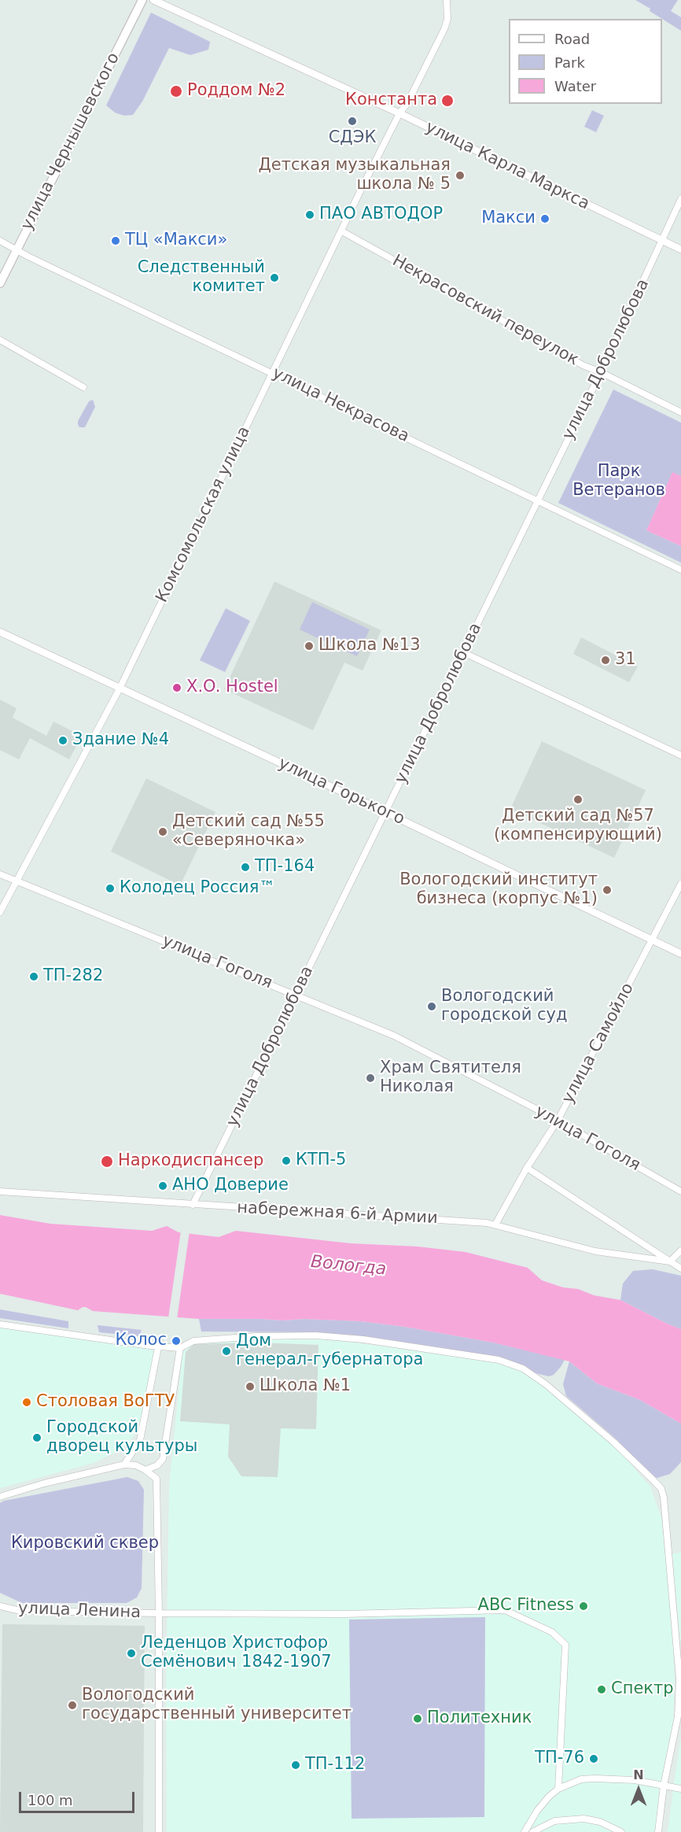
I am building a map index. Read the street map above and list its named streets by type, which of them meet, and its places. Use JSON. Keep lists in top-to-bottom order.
{
  "streets": {
    "main road": ["улица Чернышевского"],
    "street": [
      "улица Карла Маркса",
      "Некрасовский переулок",
      "улица Добролюбова",
      "улица Некрасова",
      "Комсомольская улица",
      "улица Горького",
      "улица Гоголя",
      "улица Самойло",
      "набережная 6-й Армии",
      "улица Ленина"
    ]
  },
  "crossings": [
    ["улица Чернышевского", "улица Некрасова"],
    ["улица Карла Маркса", "улица Добролюбова"],
    ["улица Карла Маркса", "Комсомольская улица"],
    ["Некрасовский переулок", "улица Добролюбова"],
    ["Некрасовский переулок", "Комсомольская улица"],
    ["улица Добролюбова", "улица Некрасова"],
    ["улица Добролюбова", "улица Горького"],
    ["улица Добролюбова", "улица Гоголя"],
    ["улица Добролюбова", "набережная 6-й Армии"],
    ["улица Некрасова", "Комсомольская улица"],
    ["Комсомольская улица", "улица Горького"],
    ["Комсомольская улица", "улица Гоголя"],
    ["улица Горького", "улица Самойло"],
    ["улица Гоголя", "улица Самойло"],
    ["улица Самойло", "набережная 6-й Армии"]
  ],
  "water": ["Вологда"],
  "parks": ["Парк Ветеранов", "Кировский сквер"],
  "places": [
    "Роддом №2",
    "Константа",
    "СДЭК",
    "Детская музыкальная школа № 5",
    "ПАО АВТОДОР",
    "Макси",
    "ТЦ «Макси»",
    "Следственный комитет",
    "Школа №13",
    "31",
    "X.O. Hostel",
    "Здание №4",
    "Детский сад №57 (компенсирующий)",
    "Детский сад №55 «Северяночка»",
    "ТП-164",
    "Колодец Россия™",
    "Вологодский институт бизнеса (корпус №1)",
    "ТП-282",
    "Вологодский городской суд",
    "Храм Святителя Николая",
    "КТП-5",
    "Наркодиспансер",
    "АНО Доверие",
    "Колос",
    "Дом генерал-губернатора",
    "Школа №1",
    "Столовая ВоГТУ",
    "Городской дворец культуры",
    "ABC Fitness",
    "Леденцов Христофор Семёнович 1842-1907",
    "Спектр",
    "Вологодский государственный университет",
    "Политехник",
    "ТП-76",
    "ТП-112"
  ],
  "legend": ["Road", "Park", "Water"],
  "scale_bar": "100 m",
  "north": "top"
}
